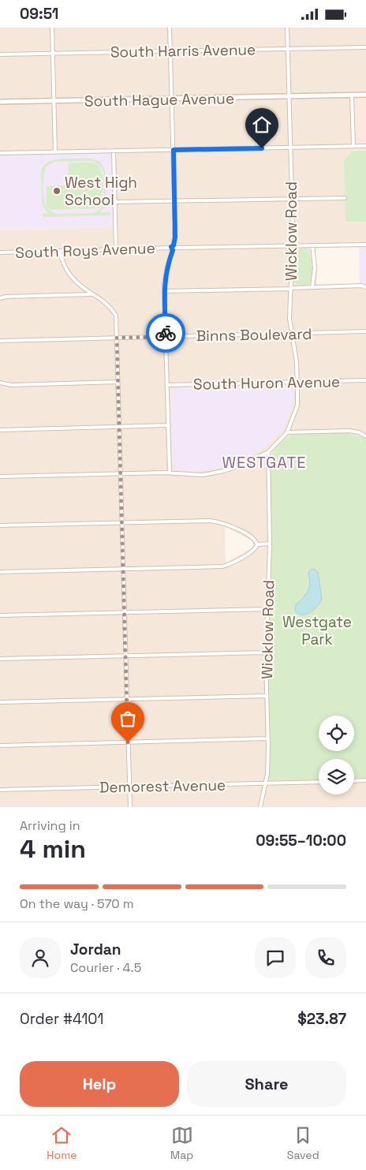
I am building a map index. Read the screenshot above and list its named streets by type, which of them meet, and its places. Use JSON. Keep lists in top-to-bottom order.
{
  "streets": {
    "main road": ["South Hague Avenue"],
    "street": [
      "South Harris Avenue",
      "Wicklow Road",
      "South Roys Avenue",
      "Binns Boulevard",
      "South Huron Avenue",
      "Demorest Avenue"
    ]
  },
  "crossings": [
    ["South Harris Avenue", "Wicklow Road"],
    ["South Hague Avenue", "Wicklow Road"],
    ["Wicklow Road", "South Roys Avenue"],
    ["Wicklow Road", "Binns Boulevard"],
    ["Wicklow Road", "South Huron Avenue"],
    ["Wicklow Road", "Demorest Avenue"]
  ],
  "districts": ["WESTGATE"],
  "parks": ["Westgate Park"],
  "places": ["West High School"],
  "page": {
    "status": "09:51",
    "heading": ["4 min", "Arriving in", "09:55–10:00"],
    "panel": [
      "Jordan",
      "Courier · 4.5",
      "Order #4101",
      "$23.87"
    ],
    "bar": "On the way · 570 m",
    "buttons": ["Help", "Share"],
    "tabs": ["Home", "Map", "Saved"]
  }
}
